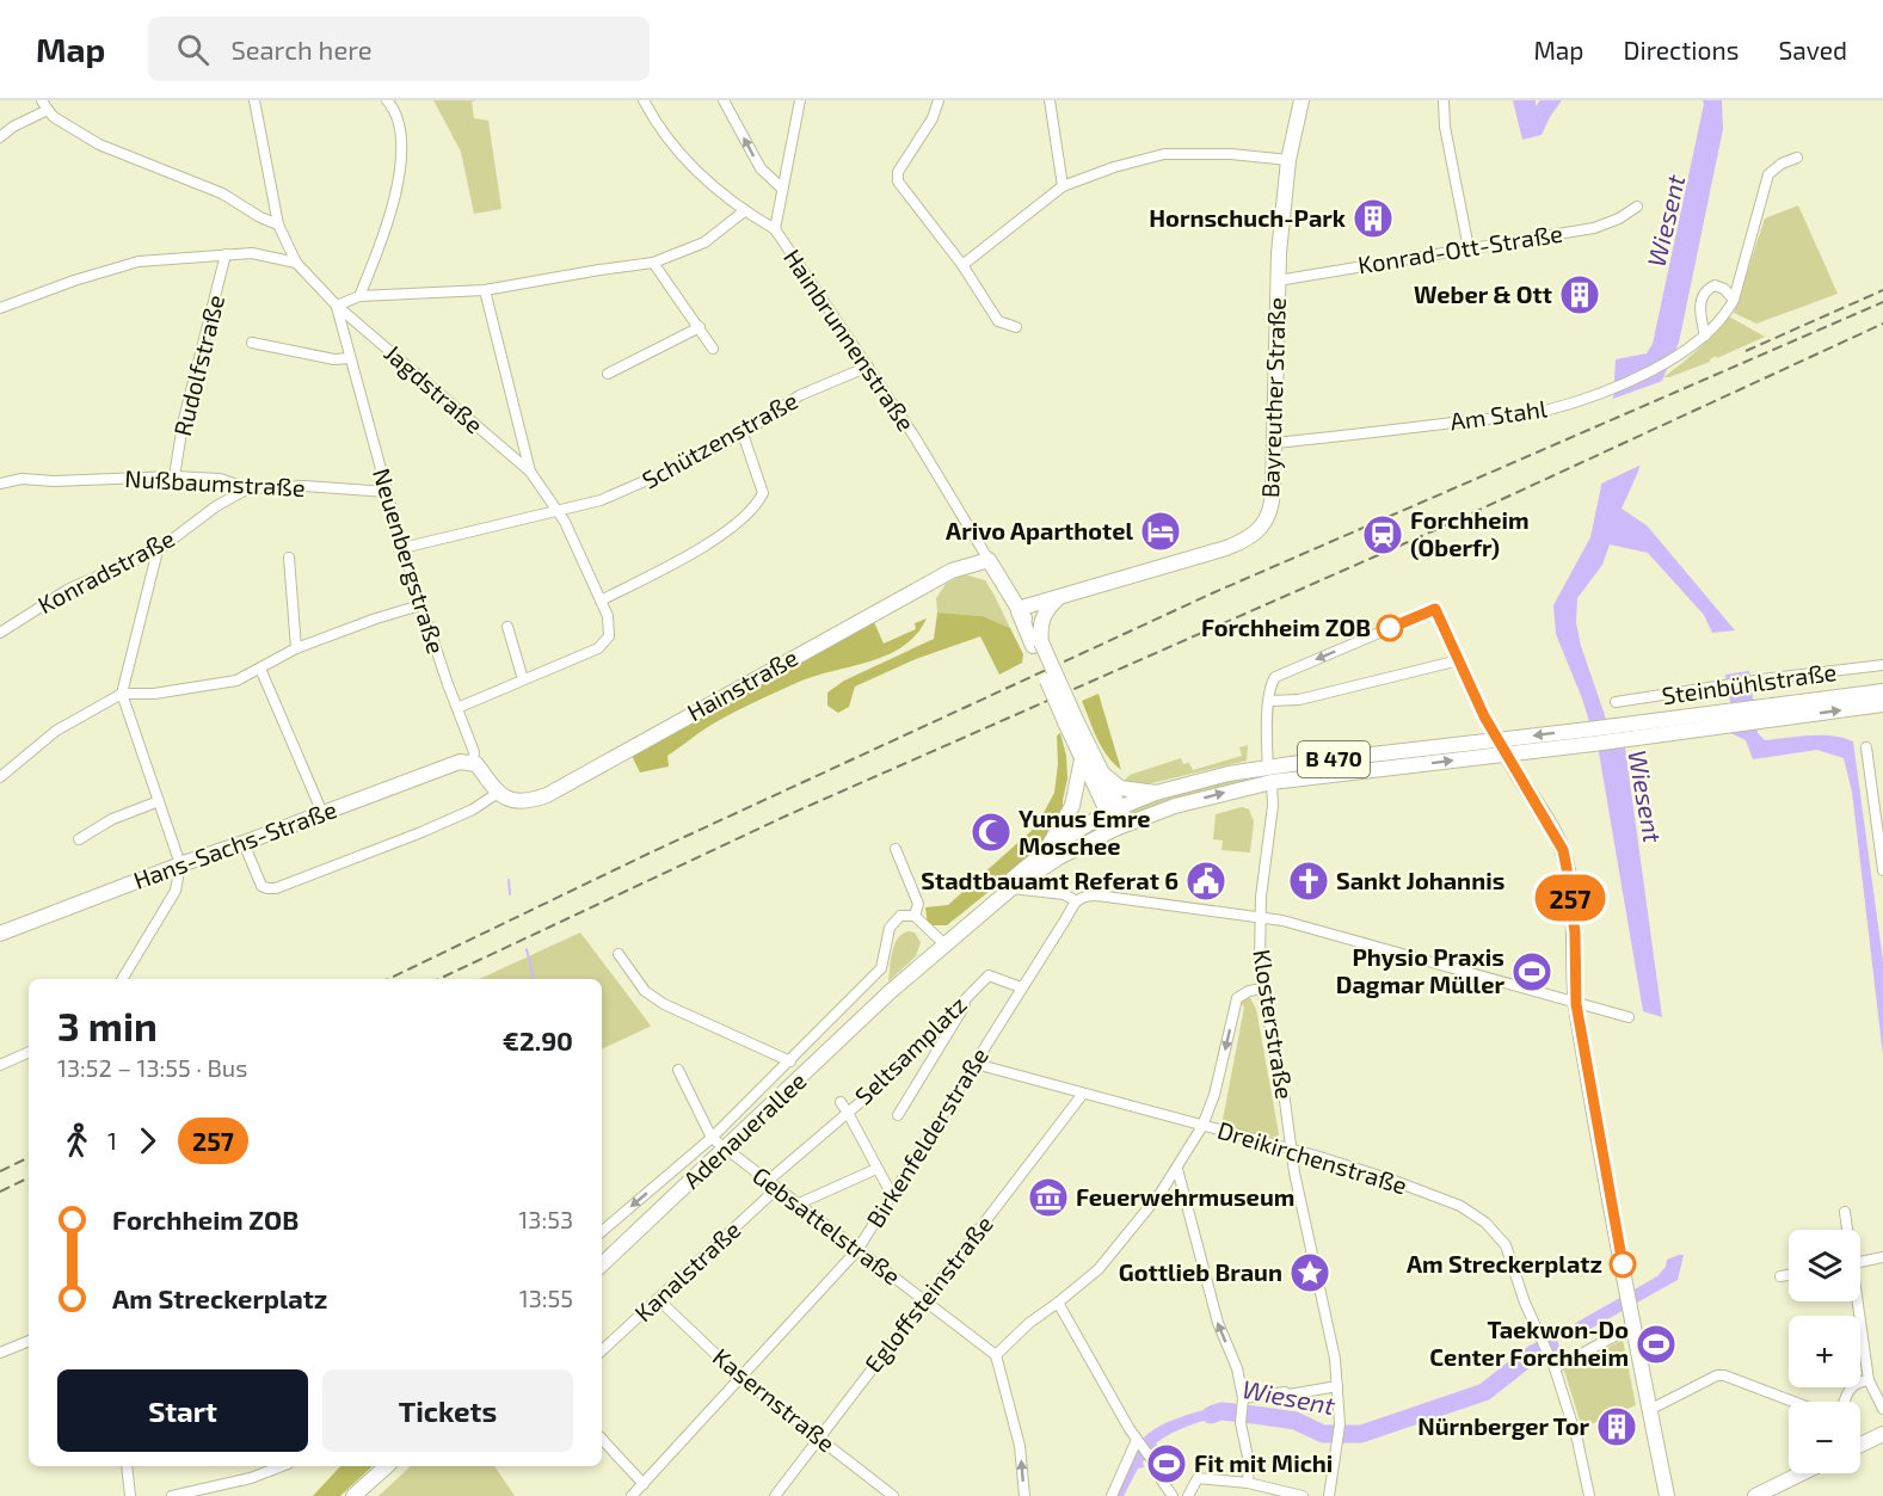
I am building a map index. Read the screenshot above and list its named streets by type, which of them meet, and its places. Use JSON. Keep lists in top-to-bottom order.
{
  "streets": {
    "main road": [
      "Hainbrunnenstraße",
      "Bayreuther Straße",
      "Hainstraße",
      "B 470",
      "Hans-Sachs-Straße",
      "Adenauerallee"
    ],
    "street": [
      "Konrad-Ott-Straße",
      "Rudolfstraße",
      "Jagdstraße",
      "Am Stahl",
      "Schützenstraße",
      "Nußbaumstraße",
      "Neuenbergstraße",
      "Konradstraße",
      "Steinbühlstraße",
      "Klosterstraße",
      "Seltsamplatz",
      "Birkenfelderstraße",
      "Dreikirchenstraße",
      "Gebsattelstraße",
      "Kanalstraße",
      "Egloffsteinstraße",
      "Kasernstraße"
    ]
  },
  "crossings": [
    ["Konrad-Ott-Straße", "Bayreuther Straße"],
    ["Hainbrunnenstraße", "Bayreuther Straße"],
    ["Hainbrunnenstraße", "Schützenstraße"],
    ["Hainbrunnenstraße", "Hainstraße"],
    ["Hainbrunnenstraße", "B 470"],
    ["Rudolfstraße", "Nußbaumstraße"],
    ["Jagdstraße", "Neuenbergstraße"],
    ["Bayreuther Straße", "Am Stahl"],
    ["Bayreuther Straße", "B 470"],
    ["Schützenstraße", "Neuenbergstraße"],
    ["Nußbaumstraße", "Neuenbergstraße"],
    ["Nußbaumstraße", "Konradstraße"],
    ["Neuenbergstraße", "Hans-Sachs-Straße"],
    ["B 470", "Klosterstraße"],
    ["B 470", "Adenauerallee"],
    ["Klosterstraße", "Dreikirchenstraße"],
    ["Seltsamplatz", "Birkenfelderstraße"],
    ["Seltsamplatz", "Gebsattelstraße"],
    ["Adenauerallee", "Gebsattelstraße"],
    ["Birkenfelderstraße", "Dreikirchenstraße"],
    ["Birkenfelderstraße", "Gebsattelstraße"],
    ["Birkenfelderstraße", "Kasernstraße"],
    ["Dreikirchenstraße", "Egloffsteinstraße"],
    ["Gebsattelstraße", "Kanalstraße"],
    ["Gebsattelstraße", "Egloffsteinstraße"],
    ["Kanalstraße", "Kasernstraße"],
    ["Egloffsteinstraße", "Kasernstraße"]
  ],
  "water": ["Wiesent"],
  "places": {
    "building": ["Hornschuch-Park", "Weber & Ott", "Nürnberger Tor"],
    "hotel": ["Arivo Aparthotel"],
    "station": ["Forchheim (Oberfr)"],
    "other": ["Forchheim ZOB", "Am Streckerplatz"],
    "mosque": ["Yunus Emre Moschee"],
    "public building": ["Stadtbauamt Referat 6"],
    "church": ["Sankt Johannis"],
    "sports": ["Physio Praxis Dagmar Müller", "Taekwon-Do Center Forchheim", "Fit mit Michi"],
    "museum": ["Feuerwehrmuseum"],
    "place": ["Gottlieb Braun"]
  },
  "lines": ["bus line 257"],
  "page": {
    "header": "Map",
    "search": "Search here",
    "nav": ["Map", "Directions", "Saved"],
    "on_map": "257",
    "heading": ["3 min", "13:52 – 13:55 · Bus", "€2.90"],
    "legs": ["1", "257"],
    "list": [
      {
        "name": "Forchheim ZOB",
        "value": "13:53"
      },
      {
        "name": "Am Streckerplatz",
        "value": "13:55"
      }
    ],
    "map_buttons": ["+", "−"],
    "buttons": ["Start", "Tickets"]
  }
}
